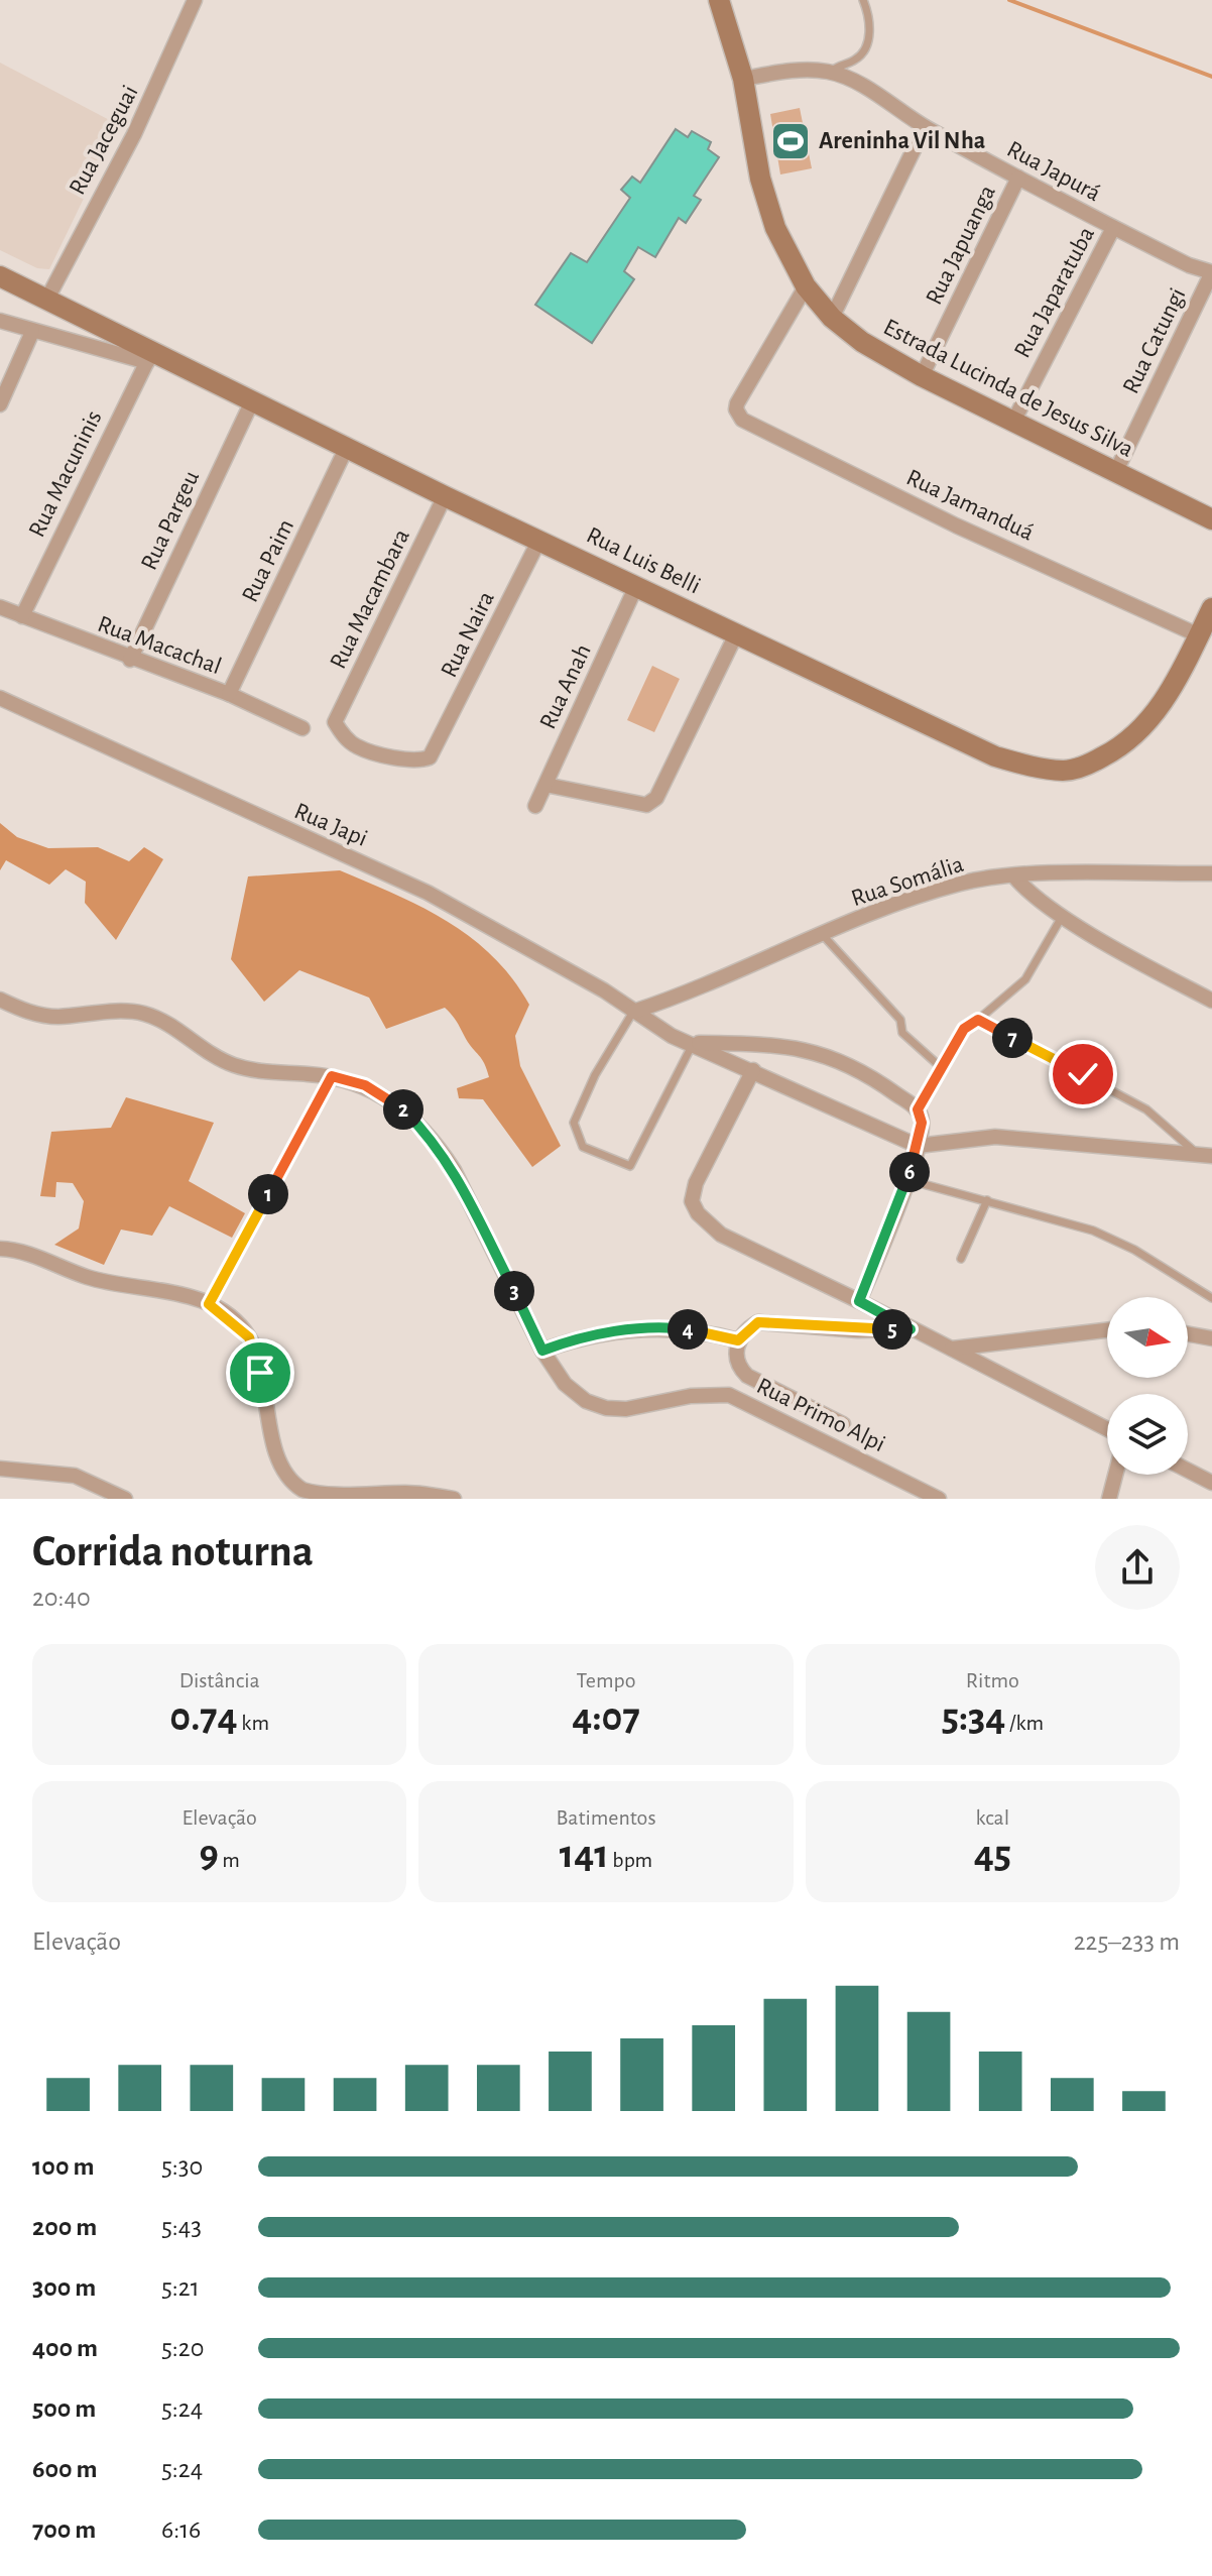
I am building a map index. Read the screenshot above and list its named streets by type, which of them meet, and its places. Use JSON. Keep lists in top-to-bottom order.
{
  "streets": {
    "street": [
      "Rua Jaceguai",
      "Rua Japurá",
      "Rua Japuanga",
      "Rua Japaratuba",
      "Rua Catungi",
      "Estrada Lucinda de Jesus Silva",
      "Rua Macuninis",
      "Rua Jamanduá",
      "Rua Pargeu",
      "Rua Paim",
      "Rua Luis Belli",
      "Rua Macambara",
      "Rua Naira",
      "Rua Macachal",
      "Rua Anah",
      "Rua Japi",
      "Rua Somália",
      "Rua Primo Alpi"
    ]
  },
  "crossings": [
    ["Rua Jaceguai", "Rua Luis Belli"],
    ["Rua Japurá", "Rua Japuanga"],
    ["Rua Japurá", "Rua Japaratuba"],
    ["Rua Japurá", "Rua Catungi"],
    ["Rua Japurá", "Estrada Lucinda de Jesus Silva"],
    ["Rua Japuanga", "Estrada Lucinda de Jesus Silva"],
    ["Rua Japaratuba", "Estrada Lucinda de Jesus Silva"],
    ["Rua Catungi", "Estrada Lucinda de Jesus Silva"],
    ["Estrada Lucinda de Jesus Silva", "Rua Jamanduá"],
    ["Rua Macuninis", "Rua Luis Belli"],
    ["Rua Macuninis", "Rua Macachal"],
    ["Rua Jamanduá", "Rua Luis Belli"],
    ["Rua Pargeu", "Rua Luis Belli"],
    ["Rua Pargeu", "Rua Macachal"],
    ["Rua Paim", "Rua Luis Belli"],
    ["Rua Paim", "Rua Macachal"],
    ["Rua Luis Belli", "Rua Macambara"],
    ["Rua Luis Belli", "Rua Naira"],
    ["Rua Luis Belli", "Rua Anah"],
    ["Rua Macambara", "Rua Naira"],
    ["Rua Japi", "Rua Somália"]
  ],
  "places": {
    "sports": ["Areninha Vil Nha"]
  },
  "north": "right",
  "page": {
    "pins": [
      "7",
      "2",
      "6",
      "1",
      "3",
      "4",
      "5"
    ],
    "heading": ["Corrida noturna", "20:40"],
    "stats": [
      ["Distância", "0.74 km"],
      ["Tempo", "4:07"],
      ["Ritmo", "5:34 /km"],
      ["Elevação", "9 m"],
      ["Batimentos", "141 bpm"],
      ["kcal", "45"]
    ],
    "chart": ["Elevação", "225–233 m"],
    "list": [
      {
        "name": "100 m",
        "note": "5:30"
      },
      {
        "name": "200 m",
        "note": "5:43"
      },
      {
        "name": "300 m",
        "note": "5:21"
      },
      {
        "name": "400 m",
        "note": "5:20"
      },
      {
        "name": "500 m",
        "note": "5:24"
      },
      {
        "name": "600 m",
        "note": "5:24"
      },
      {
        "name": "700 m",
        "note": "6:16"
      }
    ]
  }
}
